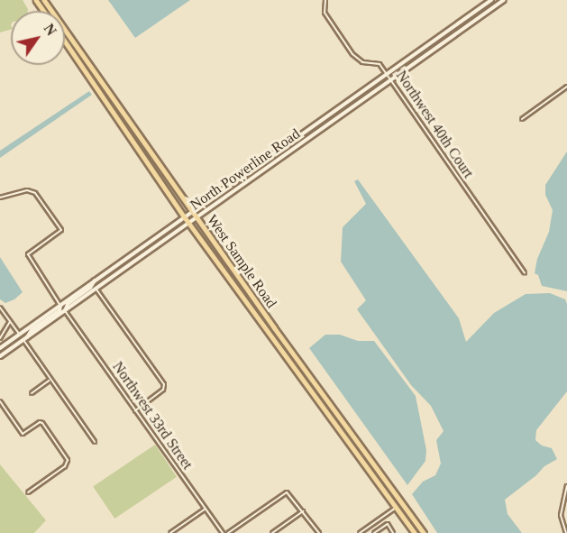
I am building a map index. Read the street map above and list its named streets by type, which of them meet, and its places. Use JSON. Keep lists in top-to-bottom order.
{
  "streets": {
    "main road": ["North Powerline Road", "West Sample Road"],
    "street": ["Northwest 40th Court", "Northwest 33rd Street"]
  },
  "crossings": [
    ["Northwest 40th Court", "North Powerline Road"],
    ["North Powerline Road", "West Sample Road"],
    ["North Powerline Road", "Northwest 33rd Street"]
  ],
  "north": "top right"
}
